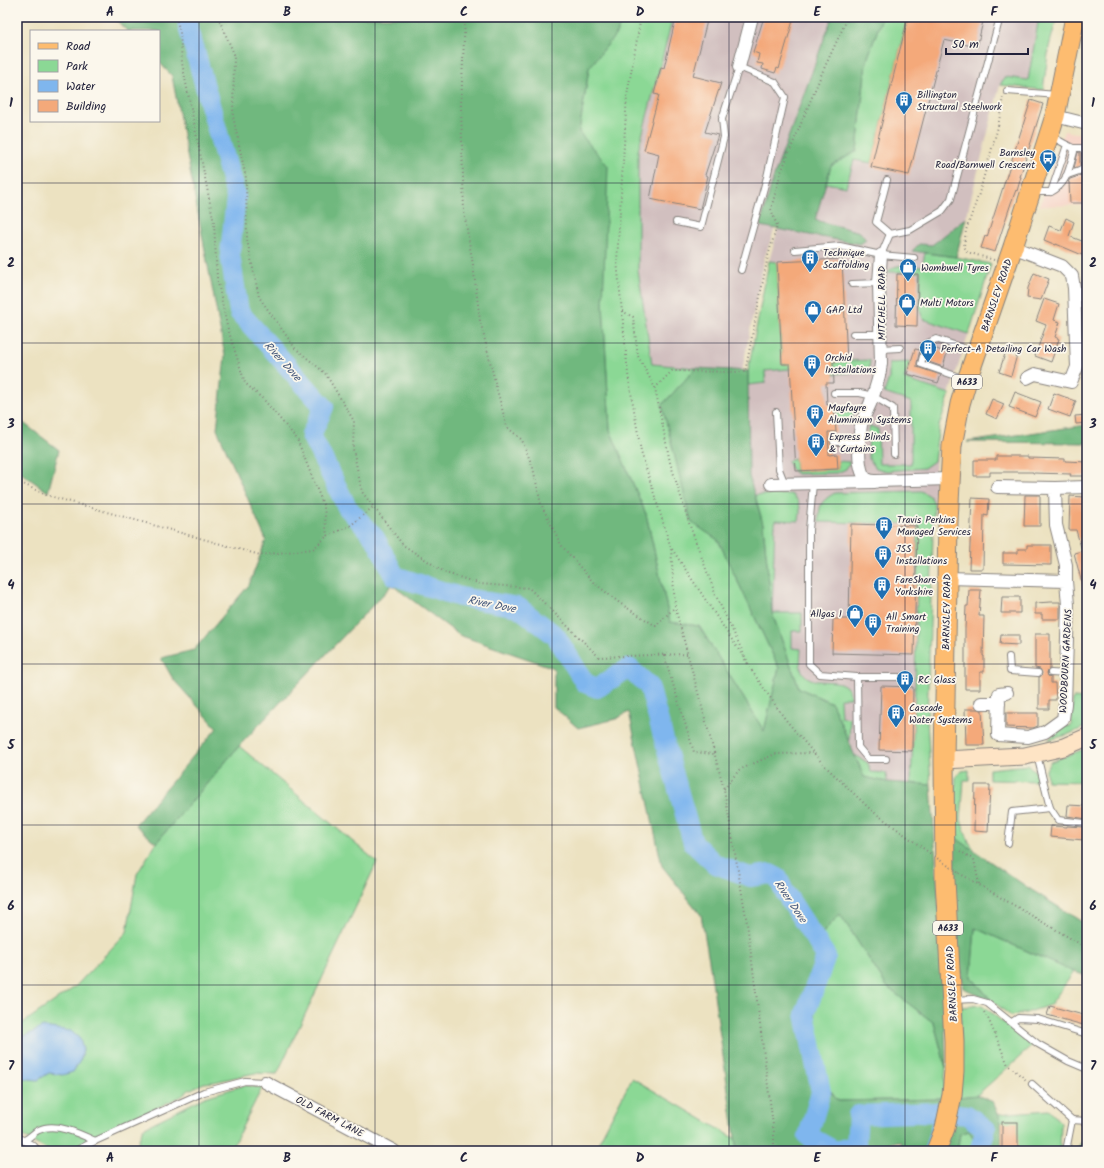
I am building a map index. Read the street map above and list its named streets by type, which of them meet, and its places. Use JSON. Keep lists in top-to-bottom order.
{
  "streets": {
    "main road": ["BARNSLEY ROAD", "A633"],
    "street": ["MITCHELL ROAD", "WOODBOURN GARDENS", "OLD FARM LANE"]
  },
  "water": ["River Dove"],
  "places": {
    "building": [
      "Billington Structural Steelwork",
      "Technique Scaffolding",
      "Perfect-A Detailing Car Wash",
      "Orchid Installations",
      "Mayfayre Aluminium Systems",
      "Express Blinds & Curtains",
      "Travis Perkins Managed Services",
      "JSS Installations",
      "FareShare Yorkshire",
      "All Smart Training",
      "RC Glass",
      "Cascade Water Systems"
    ],
    "bus stop": ["Barnsley Road/Barnwell Crescent"],
    "shop": [
      "Wombwell Tyres",
      "Multi Motors",
      "GAP Ltd",
      "Allgas 1"
    ]
  },
  "legend": [
    "Road",
    "Park",
    "Water",
    "Building"
  ],
  "scale_bar": "50 m",
  "grid": {
    "columns": [
      "A",
      "B",
      "C",
      "D",
      "E",
      "F"
    ],
    "rows": [
      "1",
      "2",
      "3",
      "4",
      "5",
      "6",
      "7"
    ]
  }
}
